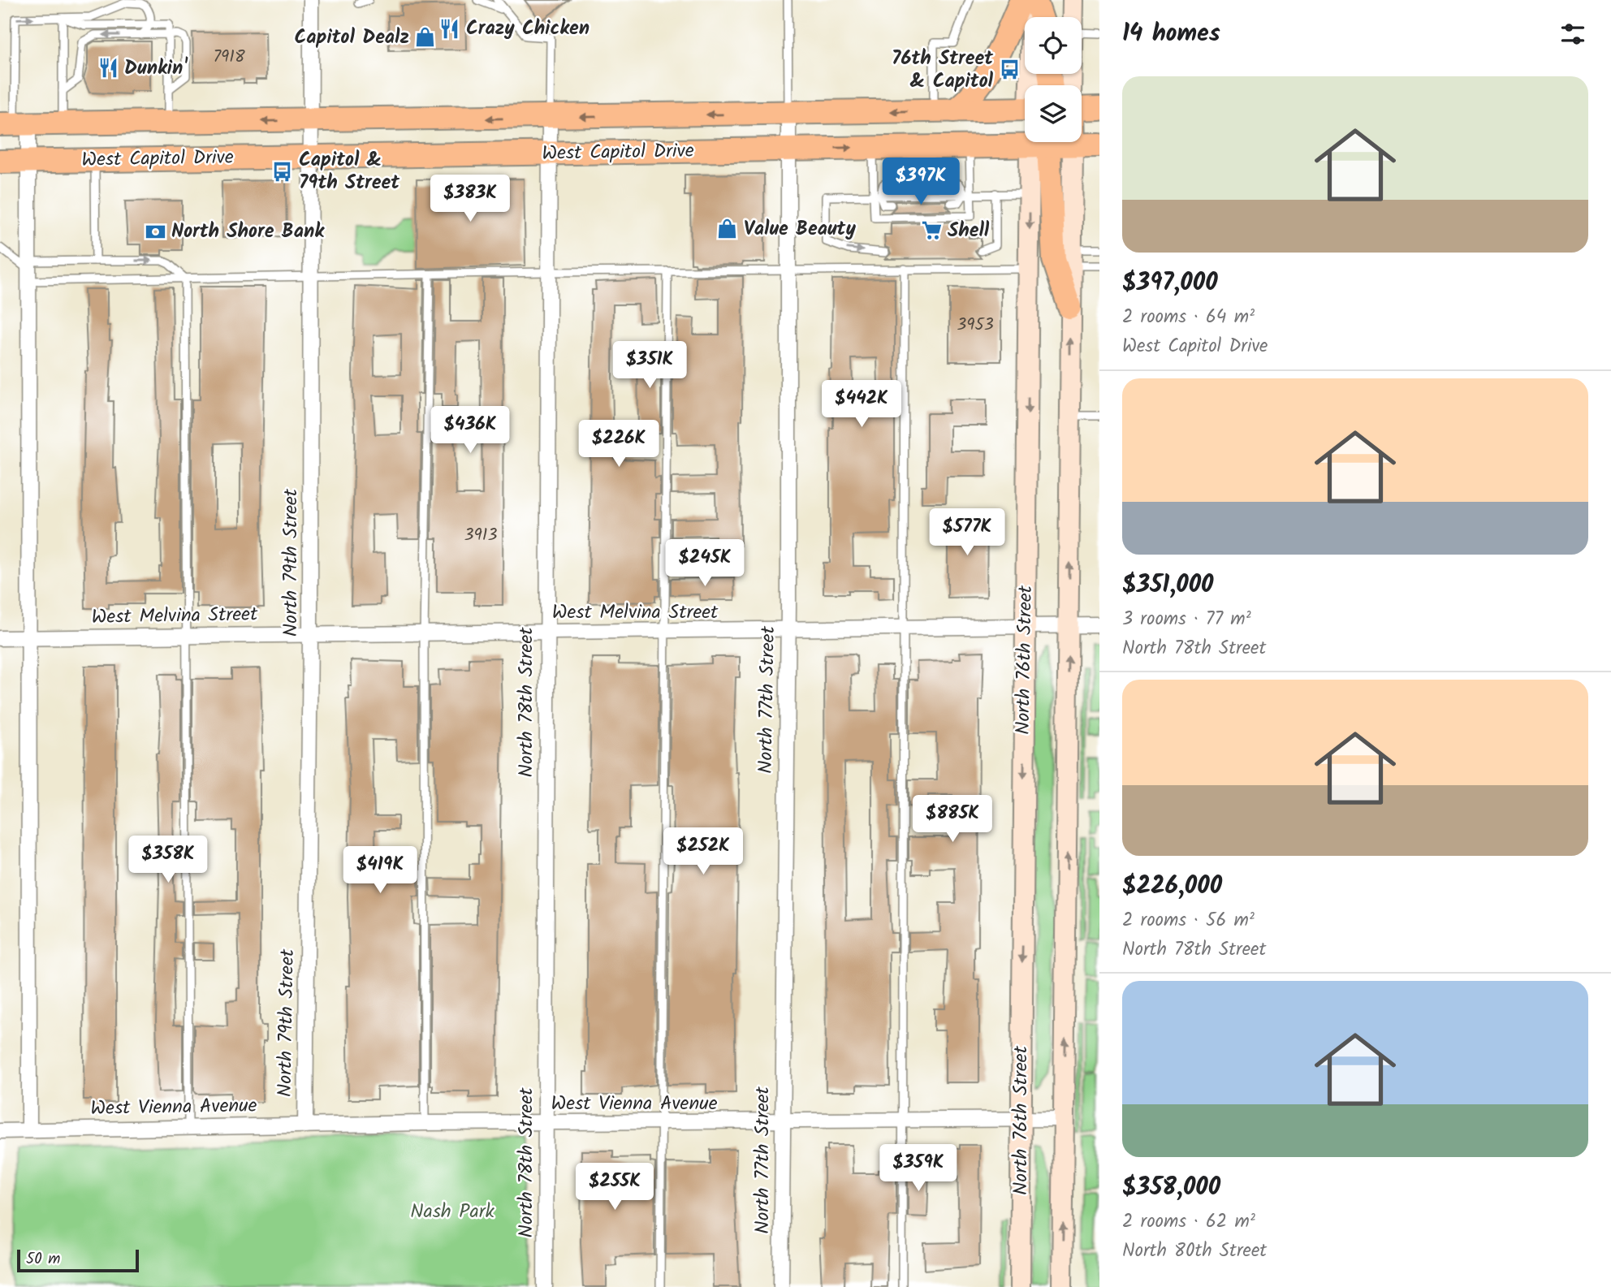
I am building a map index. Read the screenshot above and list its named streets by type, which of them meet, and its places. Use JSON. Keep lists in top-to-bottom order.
{
  "streets": {
    "main road": ["West Capitol Drive", "North 76th Street"],
    "street": [
      "North 79th Street",
      "West Melvina Street",
      "North 77th Street",
      "North 78th Street",
      "West Vienna Avenue"
    ]
  },
  "crossings": [
    ["West Capitol Drive", "North 79th Street"],
    ["West Capitol Drive", "North 77th Street"],
    ["West Capitol Drive", "North 78th Street"],
    ["North 79th Street", "West Melvina Street"],
    ["North 79th Street", "West Vienna Avenue"],
    ["West Melvina Street", "North 76th Street"],
    ["West Melvina Street", "North 77th Street"],
    ["West Melvina Street", "North 78th Street"],
    ["North 76th Street", "West Vienna Avenue"],
    ["North 77th Street", "West Vienna Avenue"],
    ["North 78th Street", "West Vienna Avenue"]
  ],
  "parks": ["Nash Park"],
  "places": {
    "restaurant": ["Crazy Chicken", "Dunkin'"],
    "shop": ["Capitol Dealz", "Value Beauty"],
    "bus stop": ["76th Street & Capitol", "Capitol & 79th Street"],
    "supermarket": ["Shell"],
    "bank": ["North Shore Bank"]
  },
  "house_numbers": ["7918", "3953", "3913"],
  "scale_bar": "50 m",
  "page": {
    "heading": "14 homes",
    "list": [
      {
        "name": "$397,000",
        "note": "2 rooms · 64 m² · West Capitol Drive"
      },
      {
        "name": "$351,000",
        "note": "3 rooms · 77 m² · North 78th Street"
      },
      {
        "name": "$226,000",
        "note": "2 rooms · 56 m² · North 78th Street"
      },
      {
        "name": "$358,000",
        "note": "2 rooms · 62 m² · North 80th Street"
      }
    ],
    "price": [
      "$397K",
      "$383K",
      "$351K",
      "$442K",
      "$436K",
      "$226K",
      "$577K",
      "$245K",
      "$885K",
      "$252K",
      "$358K",
      "$419K",
      "$359K",
      "$255K"
    ],
    "scale": "50 m"
  }
}
